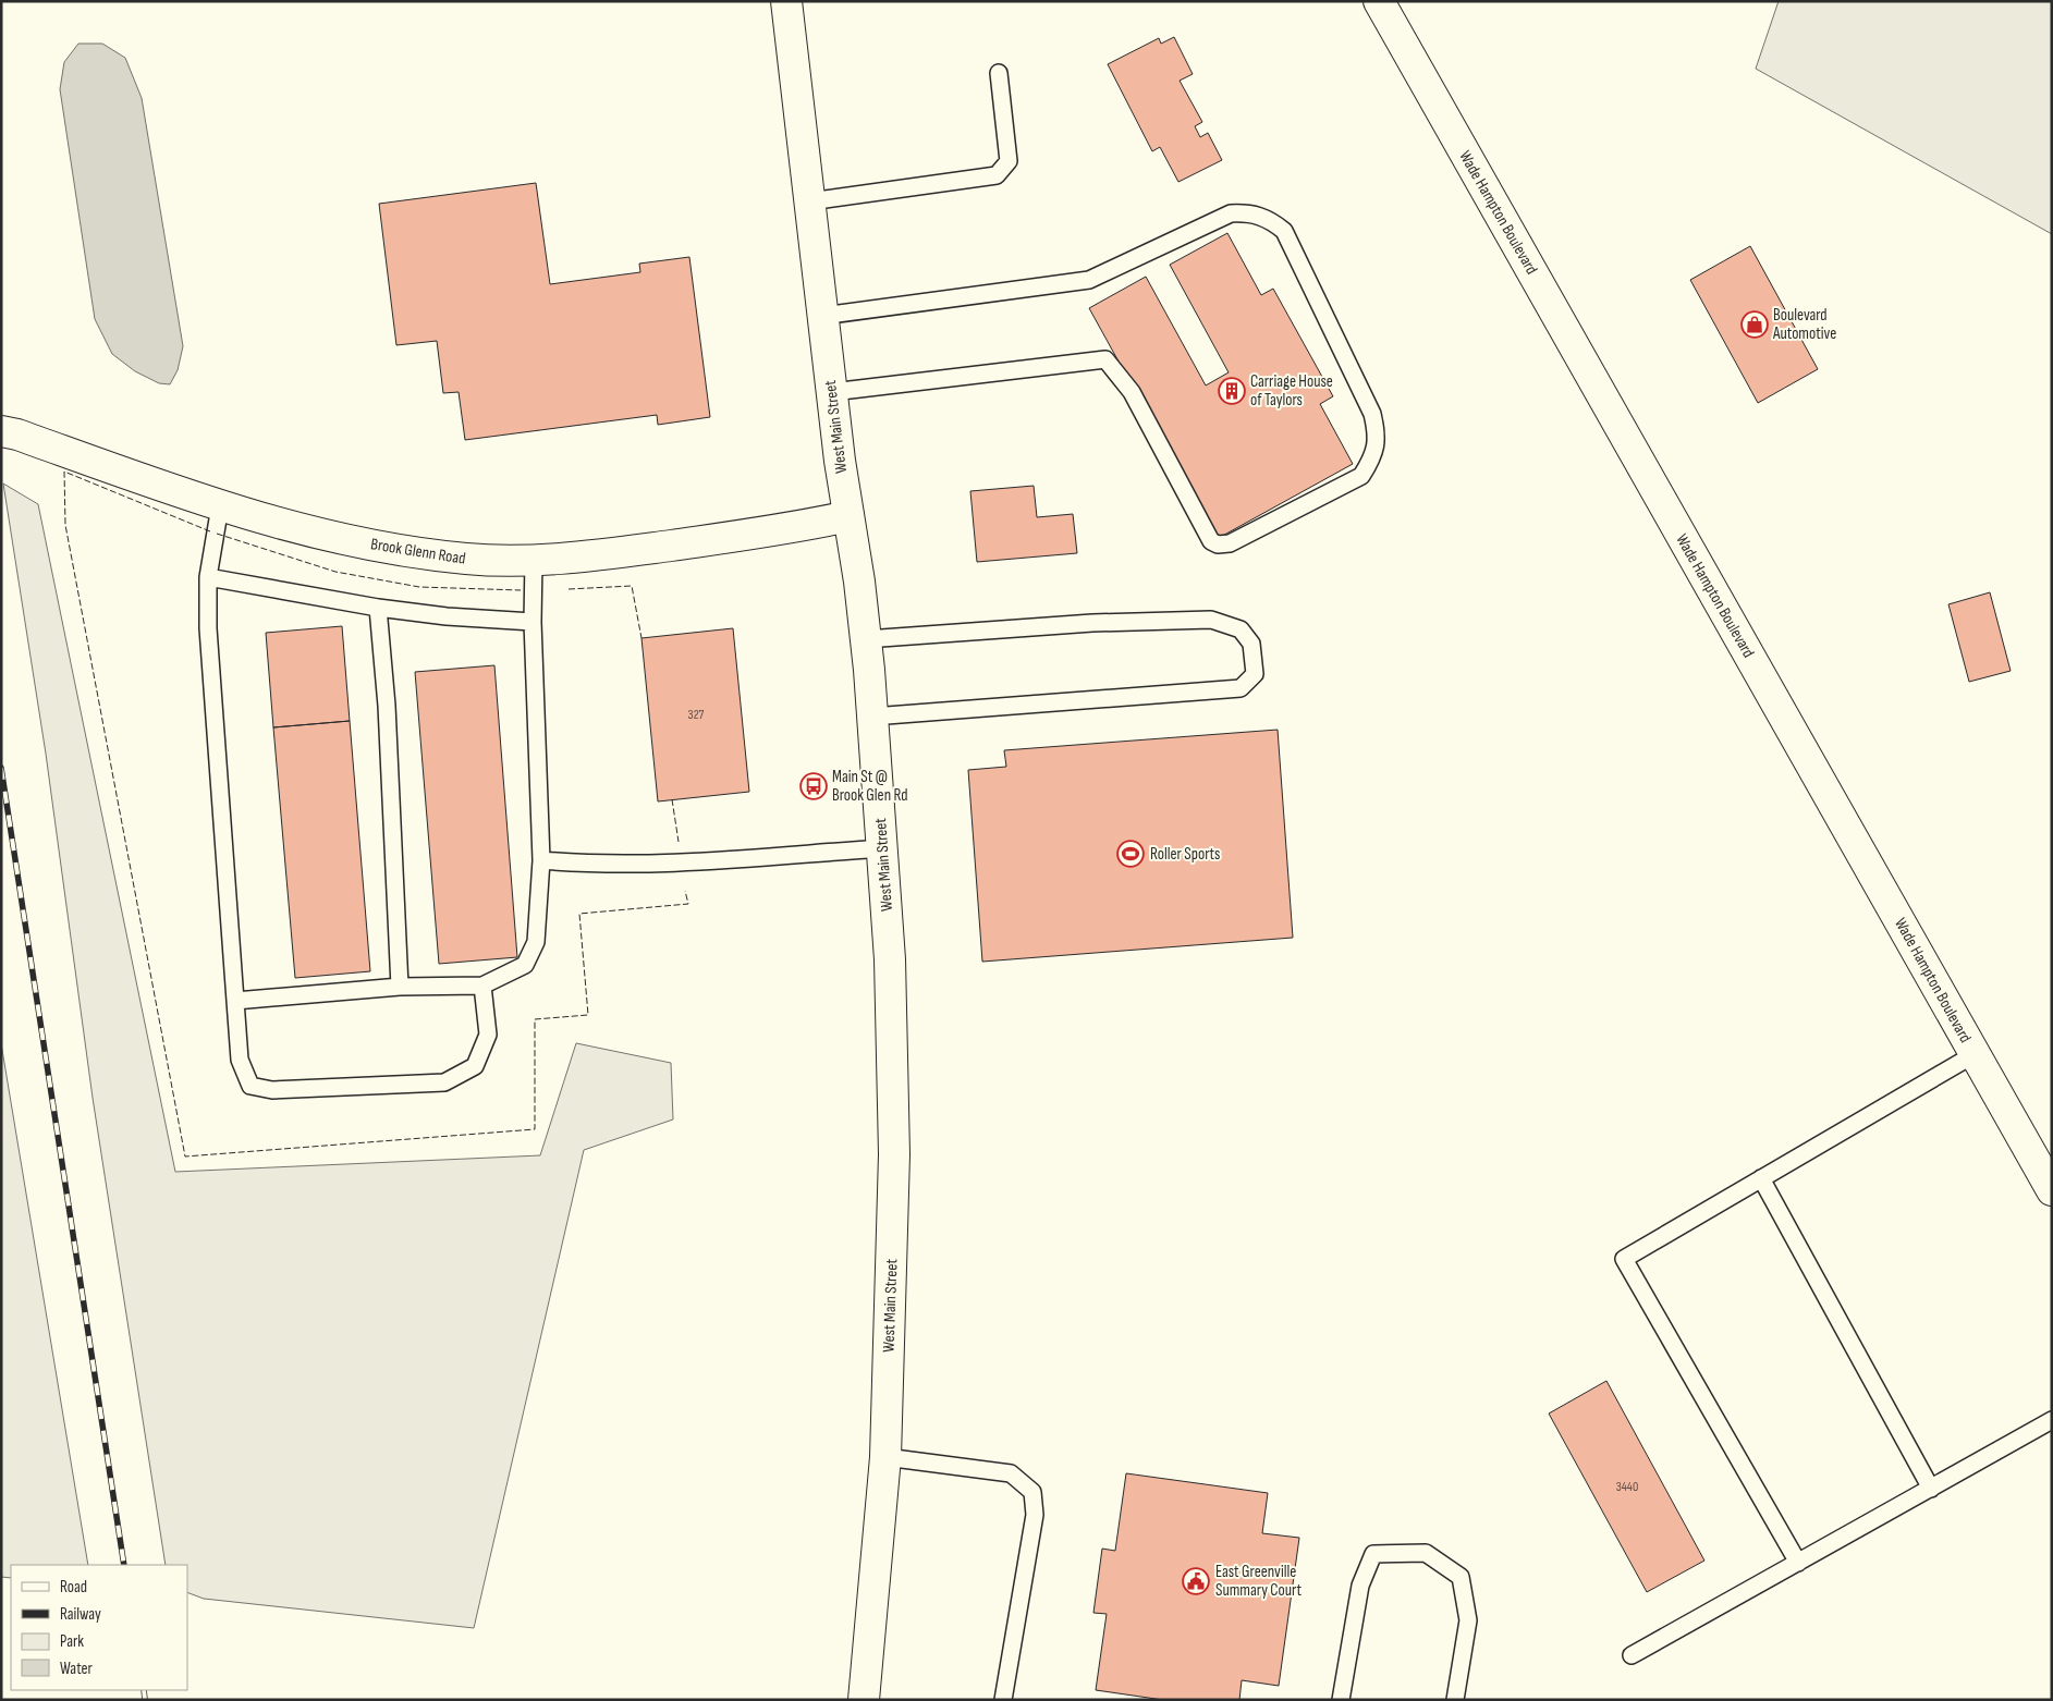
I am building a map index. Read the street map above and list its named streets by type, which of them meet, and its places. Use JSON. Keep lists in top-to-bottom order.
{
  "streets": {
    "street": ["Wade Hampton Boulevard", "West Main Street", "Brook Glenn Road"]
  },
  "crossings": [
    ["West Main Street", "Brook Glenn Road"]
  ],
  "places": {
    "shop": ["Boulevard Automotive"],
    "building": ["Carriage House of Taylors"],
    "bus stop": ["Main St @ Brook Glen Rd"],
    "sports": ["Roller Sports"],
    "public building": ["East Greenville Summary Court"]
  },
  "house_numbers": ["327", "3440"],
  "legend": [
    "Road",
    "Railway",
    "Park",
    "Water"
  ]
}
